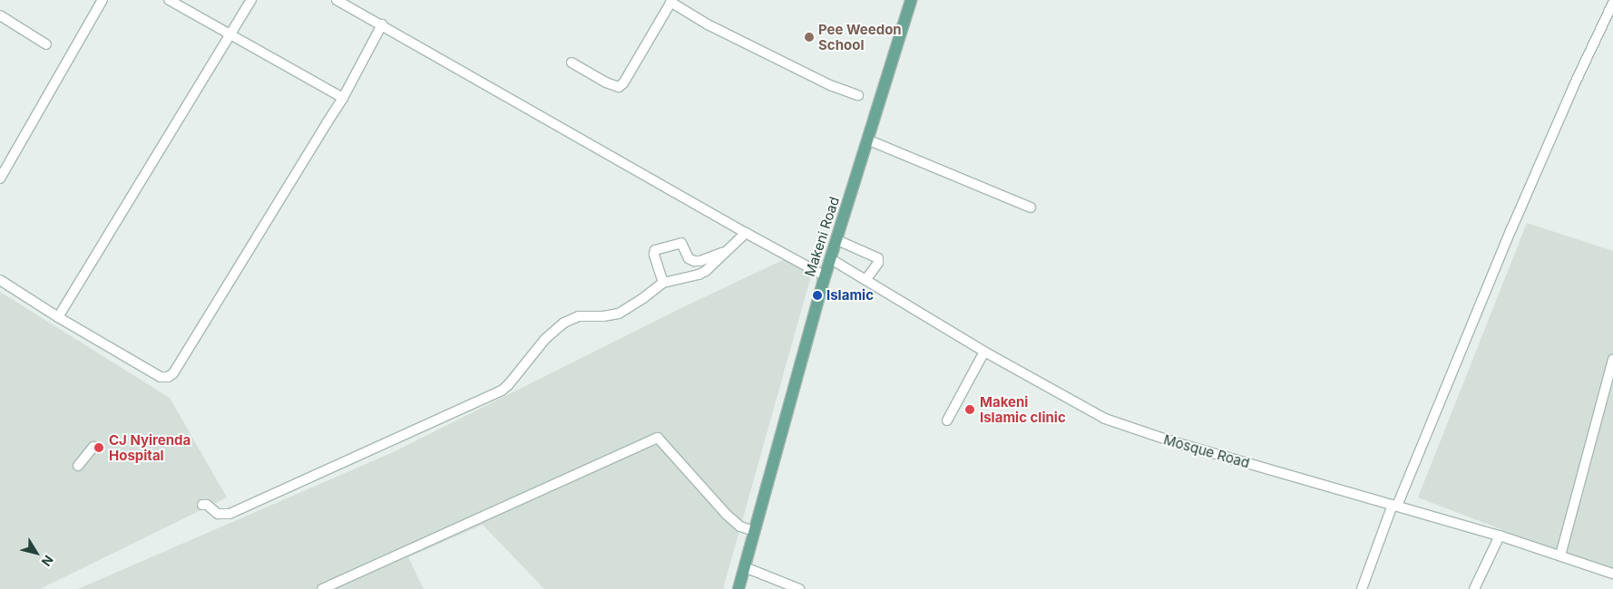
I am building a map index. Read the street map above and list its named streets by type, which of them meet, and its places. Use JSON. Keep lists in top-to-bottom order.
{
  "streets": {
    "main road": ["Makeni Road"],
    "street": ["Mosque Road"]
  },
  "crossings": [
    ["Makeni Road", "Mosque Road"]
  ],
  "places": [
    "Pee Weedon School",
    "Islamic",
    "Makeni Islamic clinic",
    "CJ Nyirenda Hospital"
  ],
  "north": "bottom right"
}
